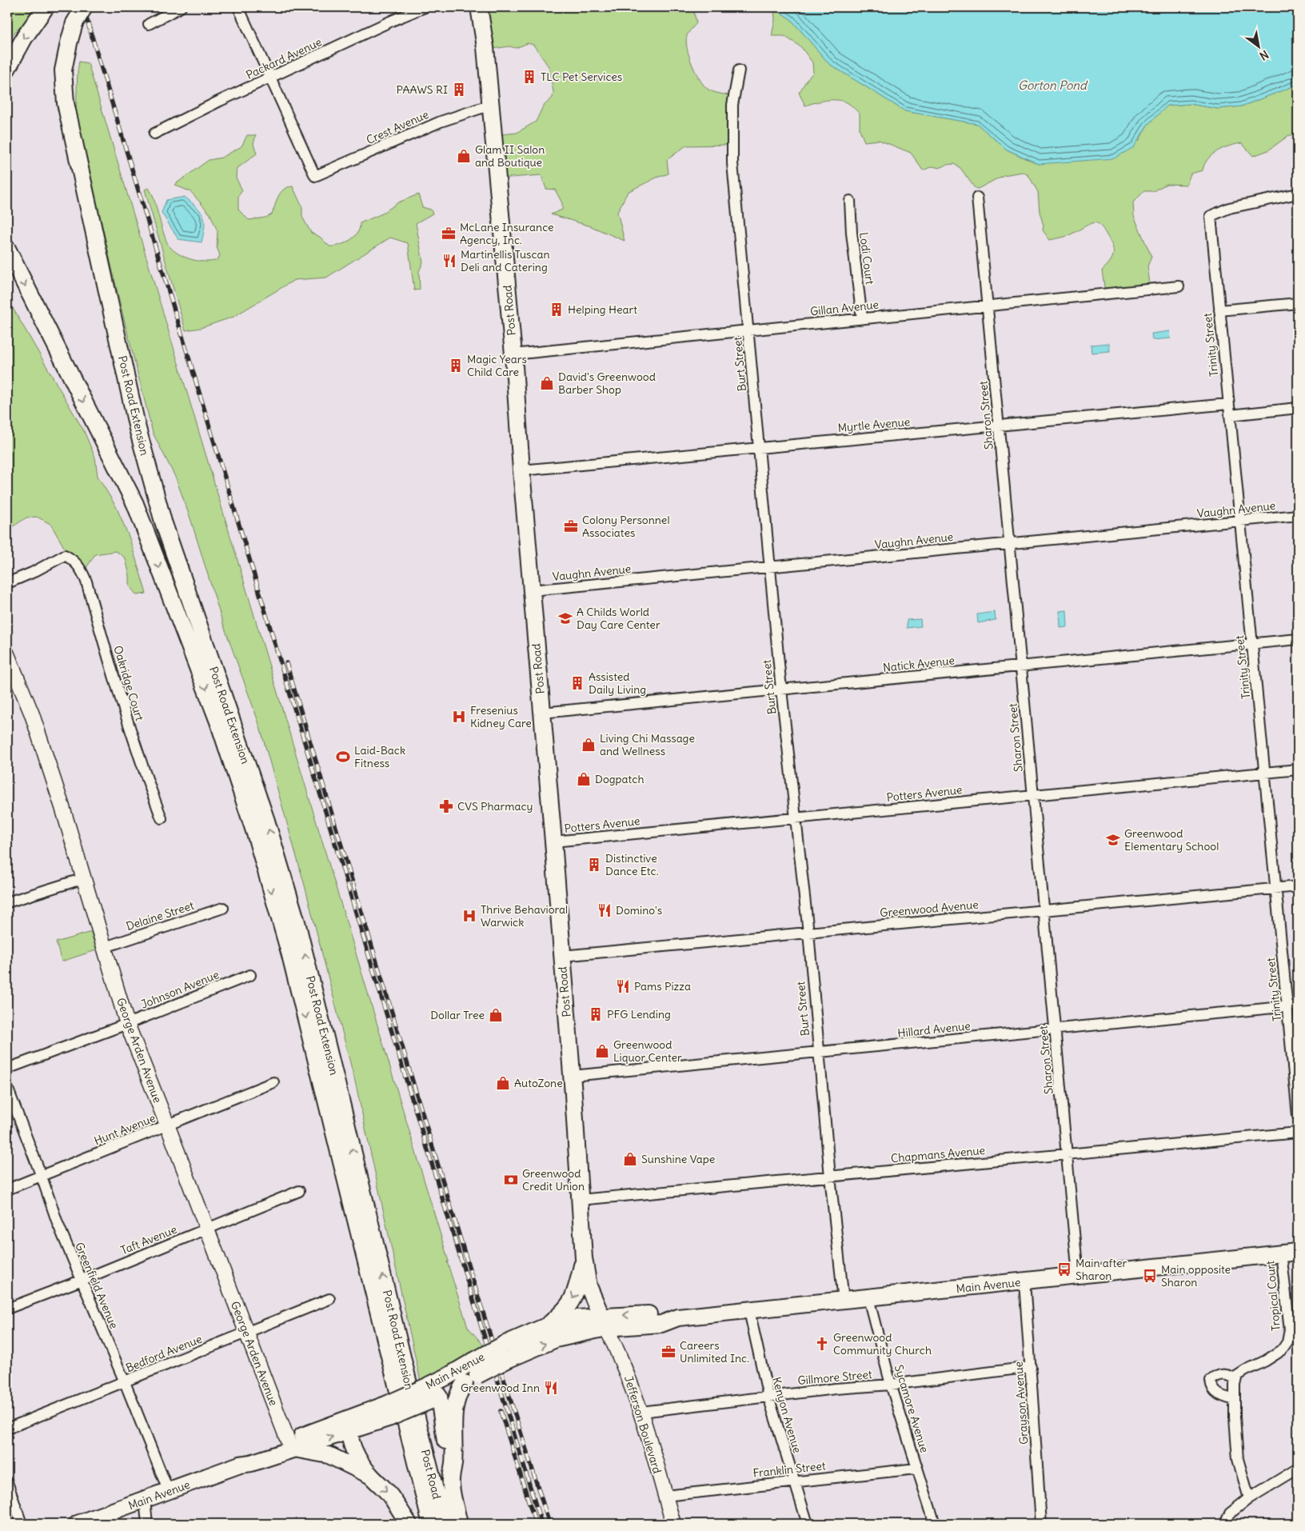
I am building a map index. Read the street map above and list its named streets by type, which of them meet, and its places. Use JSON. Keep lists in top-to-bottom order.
{
  "streets": {
    "main road": ["Post Road", "Post Road Extension", "Main Avenue"],
    "street": [
      "Packard Avenue",
      "Crest Avenue",
      "Lodi Court",
      "Gillan Avenue",
      "Trinity Street",
      "Burt Street",
      "Sharon Street",
      "Myrtle Avenue",
      "Vaughn Avenue",
      "Natick Avenue",
      "Oakridge Court",
      "Potters Avenue",
      "Greenwood Avenue",
      "Delaine Street",
      "Johnson Avenue",
      "Hillard Avenue",
      "George Arden Avenue",
      "Hunt Avenue",
      "Chapmans Avenue",
      "Taft Avenue",
      "Greenfield Avenue",
      "Tropical Court",
      "Bedford Avenue",
      "Gillmore Street",
      "Grayson Avenue",
      "Sycamore Avenue",
      "Kenyon Avenue",
      "Jefferson Boulevard",
      "Franklin Street"
    ]
  },
  "crossings": [
    ["Packard Avenue", "Crest Avenue"],
    ["Crest Avenue", "Post Road"],
    ["Lodi Court", "Gillan Avenue"],
    ["Gillan Avenue", "Post Road"],
    ["Gillan Avenue", "Burt Street"],
    ["Gillan Avenue", "Sharon Street"],
    ["Post Road", "Post Road Extension"],
    ["Post Road", "Myrtle Avenue"],
    ["Post Road", "Vaughn Avenue"],
    ["Post Road", "Natick Avenue"],
    ["Post Road", "Potters Avenue"],
    ["Post Road", "Greenwood Avenue"],
    ["Post Road", "Hillard Avenue"],
    ["Post Road", "Chapmans Avenue"],
    ["Post Road", "Main Avenue"],
    ["Post Road", "Jefferson Boulevard"],
    ["Trinity Street", "Myrtle Avenue"],
    ["Trinity Street", "Vaughn Avenue"],
    ["Trinity Street", "Natick Avenue"],
    ["Trinity Street", "Potters Avenue"],
    ["Trinity Street", "Greenwood Avenue"],
    ["Trinity Street", "Hillard Avenue"],
    ["Burt Street", "Myrtle Avenue"],
    ["Burt Street", "Vaughn Avenue"],
    ["Burt Street", "Natick Avenue"],
    ["Burt Street", "Potters Avenue"],
    ["Burt Street", "Greenwood Avenue"],
    ["Burt Street", "Hillard Avenue"],
    ["Burt Street", "Chapmans Avenue"],
    ["Burt Street", "Main Avenue"],
    ["Sharon Street", "Myrtle Avenue"],
    ["Sharon Street", "Vaughn Avenue"],
    ["Sharon Street", "Natick Avenue"],
    ["Sharon Street", "Potters Avenue"],
    ["Sharon Street", "Greenwood Avenue"],
    ["Sharon Street", "Hillard Avenue"],
    ["Sharon Street", "Chapmans Avenue"],
    ["Sharon Street", "Main Avenue"],
    ["Delaine Street", "George Arden Avenue"],
    ["Johnson Avenue", "George Arden Avenue"],
    ["George Arden Avenue", "Hunt Avenue"],
    ["George Arden Avenue", "Taft Avenue"],
    ["George Arden Avenue", "Main Avenue"],
    ["George Arden Avenue", "Bedford Avenue"],
    ["Hunt Avenue", "Greenfield Avenue"],
    ["Taft Avenue", "Greenfield Avenue"],
    ["Greenfield Avenue", "Main Avenue"],
    ["Greenfield Avenue", "Bedford Avenue"],
    ["Main Avenue", "Tropical Court"],
    ["Main Avenue", "Grayson Avenue"],
    ["Main Avenue", "Sycamore Avenue"],
    ["Main Avenue", "Kenyon Avenue"],
    ["Main Avenue", "Jefferson Boulevard"],
    ["Gillmore Street", "Grayson Avenue"],
    ["Gillmore Street", "Sycamore Avenue"],
    ["Gillmore Street", "Kenyon Avenue"],
    ["Gillmore Street", "Jefferson Boulevard"],
    ["Sycamore Avenue", "Franklin Street"],
    ["Kenyon Avenue", "Franklin Street"],
    ["Jefferson Boulevard", "Franklin Street"]
  ],
  "water": ["Gorton Pond"],
  "places": {
    "building": [
      "TLC Pet Services",
      "PAAWS RI",
      "Helping Heart",
      "Magic Years Child Care",
      "Assisted Daily Living",
      "Distinctive Dance Etc.",
      "PFG Lending"
    ],
    "shop": [
      "Glam II Salon and Boutique",
      "David's Greenwood Barber Shop",
      "Living Chi Massage and Wellness",
      "Dogpatch",
      "Dollar Tree",
      "Greenwood Liquor Center",
      "AutoZone",
      "Sunshine Vape"
    ],
    "office": ["McLane Insurance Agency, Inc.", "Colony Personnel Associates", "Careers Unlimited Inc."],
    "restaurant": [
      "Martinellis Tuscan Deli and Catering",
      "Domino's",
      "Pams Pizza",
      "Greenwood Inn"
    ],
    "school or university": ["A Childs World Day Care Center", "Greenwood Elementary School"],
    "hospital": ["Fresenius Kidney Care", "Thrive Behavioral Warwick"],
    "sports": ["Laid-Back Fitness"],
    "pharmacy": ["CVS Pharmacy"],
    "bank": ["Greenwood Credit Union"],
    "bus stop": ["Main after Sharon", "Main opposite Sharon"],
    "church": ["Greenwood Community Church"]
  },
  "north": "bottom right"
}
